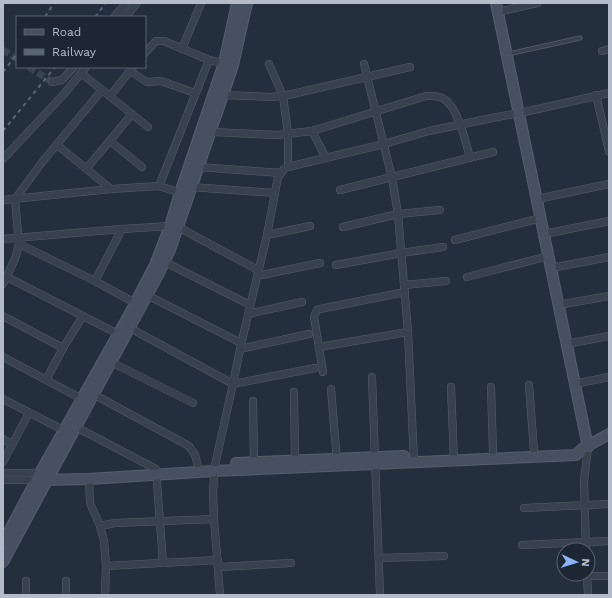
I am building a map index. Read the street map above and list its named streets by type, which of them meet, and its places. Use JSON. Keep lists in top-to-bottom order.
{
  "legend": ["Road", "Railway"],
  "north": "right"
}
